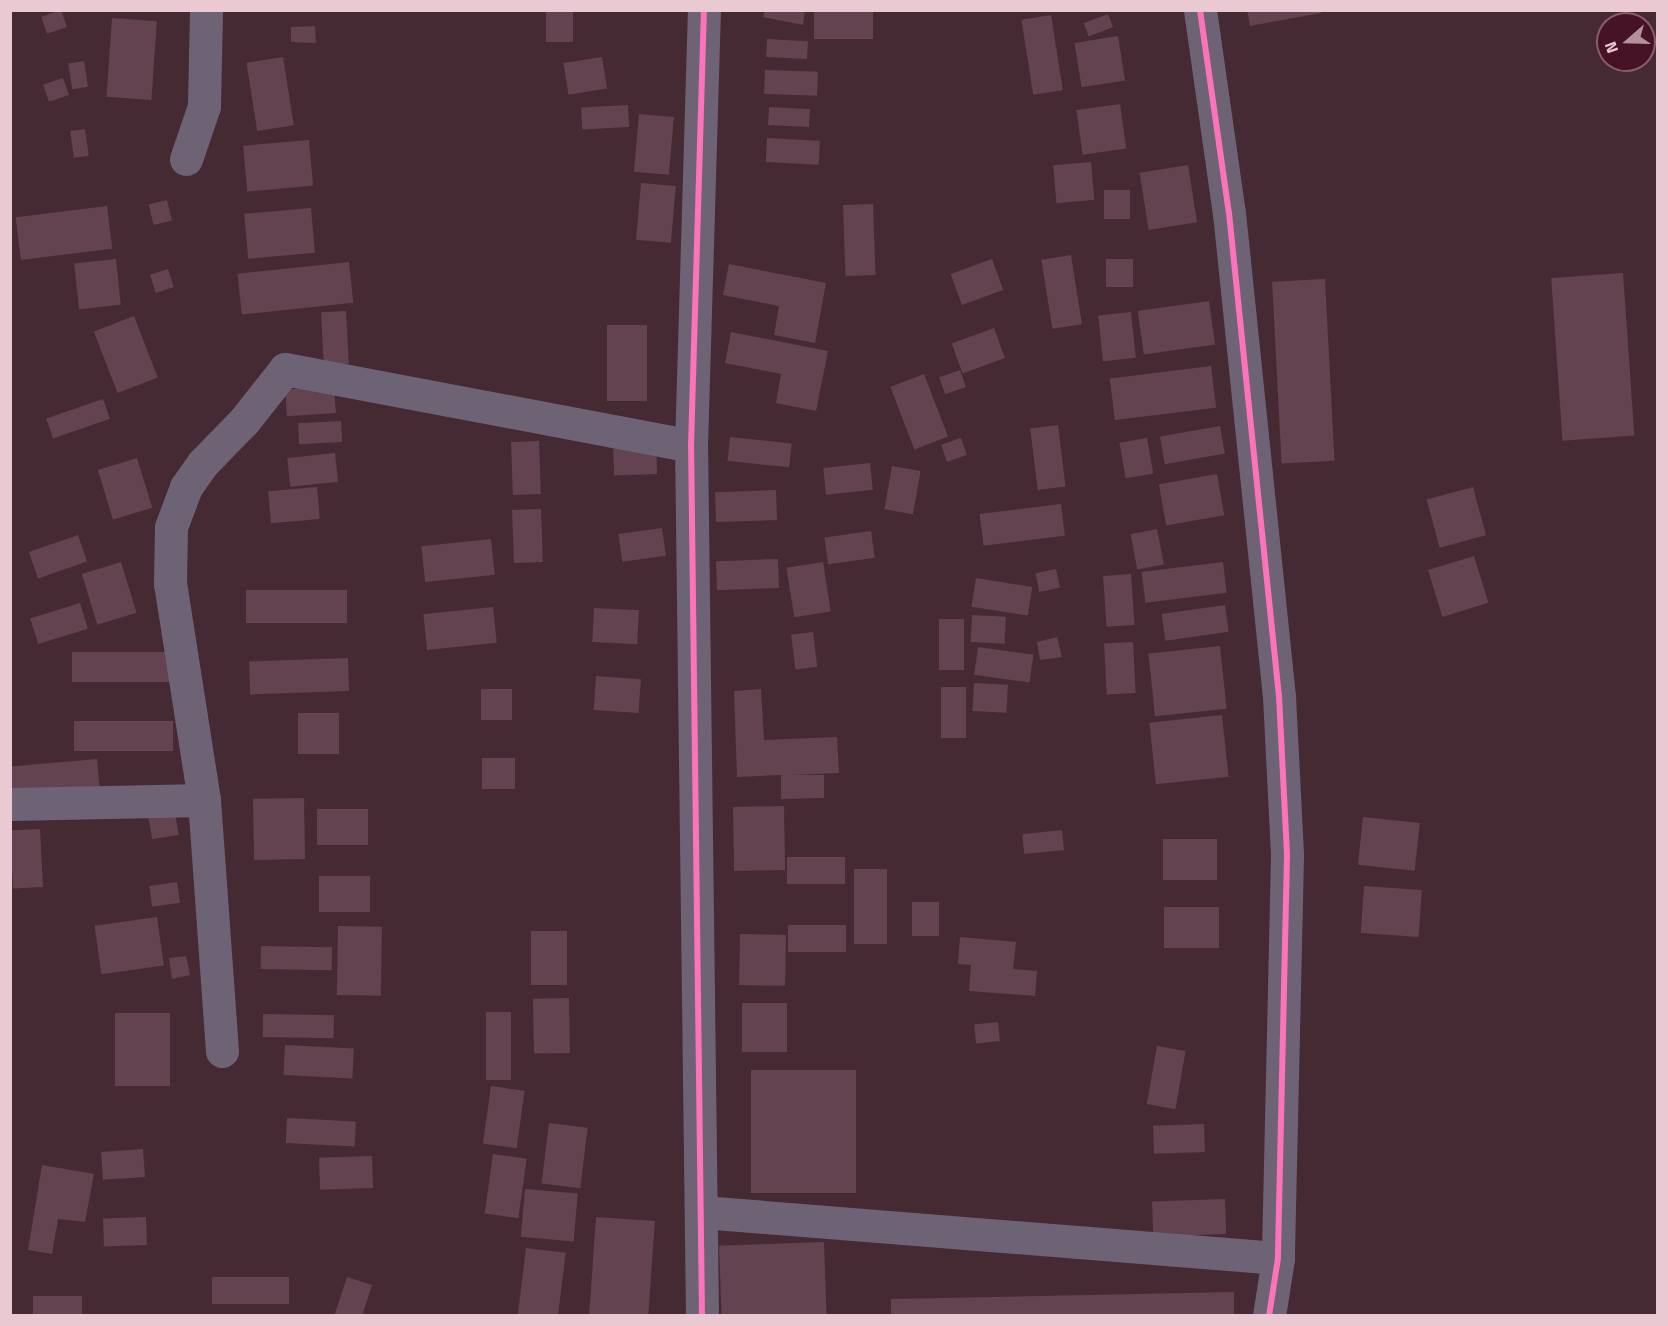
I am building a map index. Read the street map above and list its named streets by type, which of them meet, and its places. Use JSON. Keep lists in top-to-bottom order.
{
  "north": "left"
}
